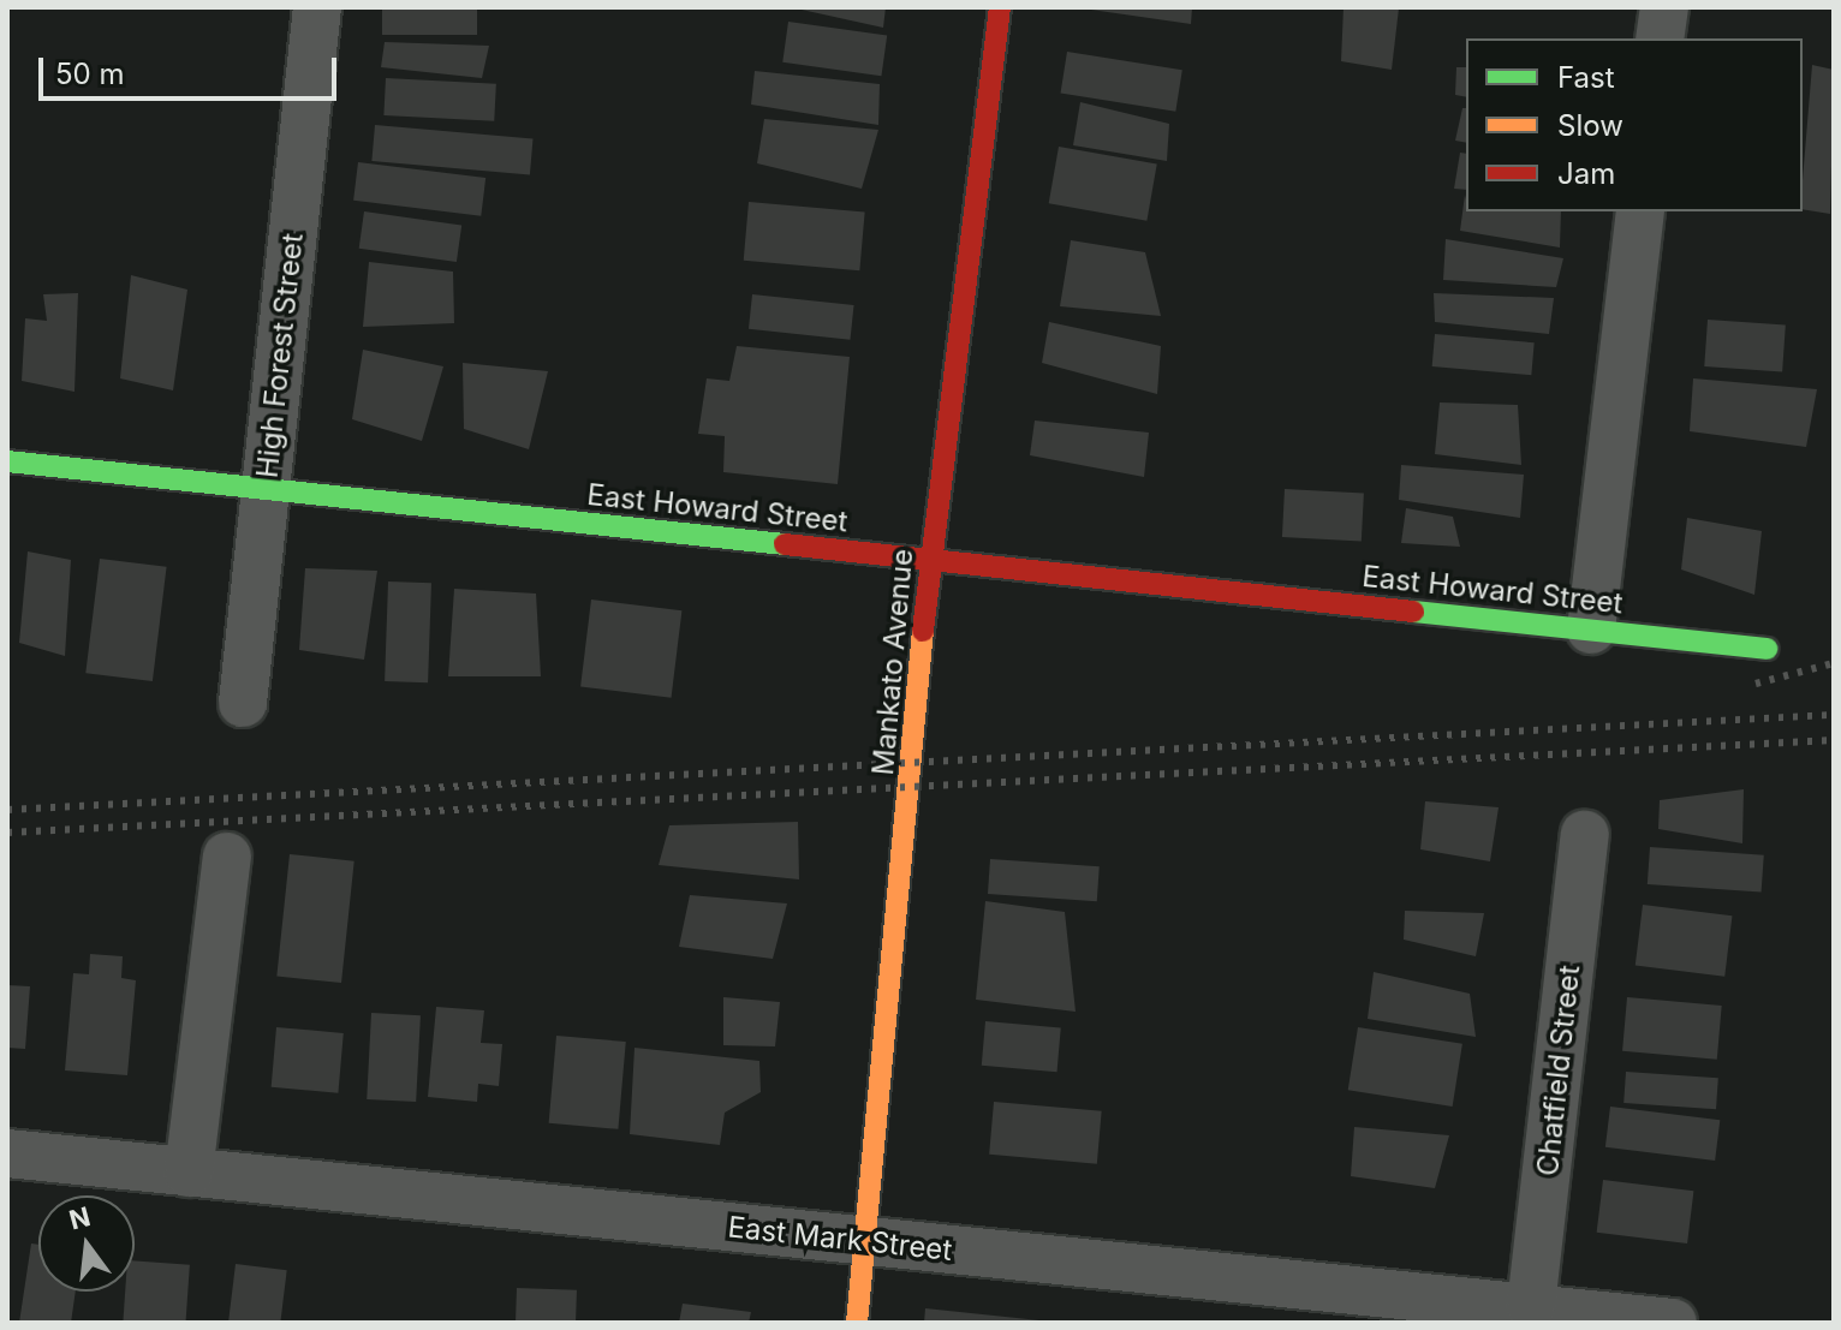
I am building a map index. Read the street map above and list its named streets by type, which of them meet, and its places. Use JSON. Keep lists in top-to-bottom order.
{
  "streets": {
    "street": [
      "High Forest Street",
      "East Howard Street",
      "Mankato Avenue",
      "Chatfield Street",
      "East Mark Street"
    ]
  },
  "crossings": [
    ["High Forest Street", "East Howard Street"],
    ["East Howard Street", "Mankato Avenue"],
    ["Mankato Avenue", "East Mark Street"],
    ["Chatfield Street", "East Mark Street"]
  ],
  "legend": ["Fast", "Slow", "Jam"],
  "scale_bar": "50 m",
  "north": "top"
}
